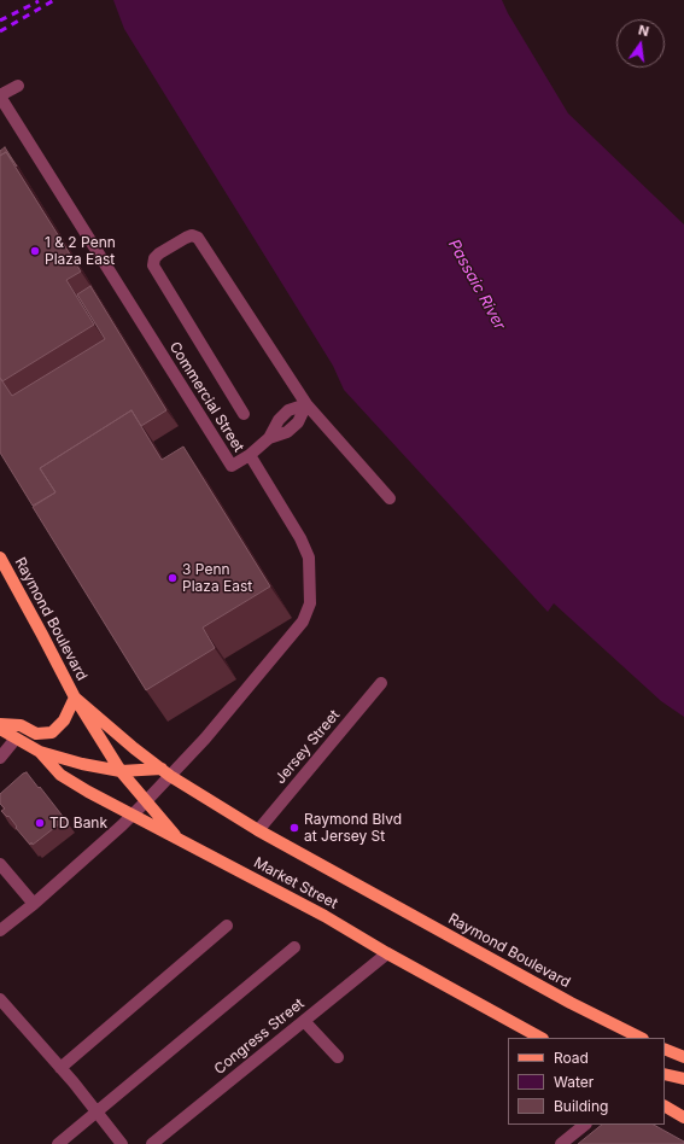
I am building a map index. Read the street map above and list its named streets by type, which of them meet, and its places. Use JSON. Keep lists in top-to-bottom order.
{
  "streets": {
    "main road": ["Raymond Boulevard", "Market Street"],
    "street": ["Commercial Street", "Jersey Street", "Congress Street"]
  },
  "crossings": [
    ["Commercial Street", "Raymond Boulevard"],
    ["Commercial Street", "Market Street"],
    ["Raymond Boulevard", "Market Street"],
    ["Jersey Street", "Market Street"],
    ["Market Street", "Congress Street"]
  ],
  "water": ["Passaic River"],
  "places": [
    "1 & 2 Penn Plaza East",
    "3 Penn Plaza East",
    "TD Bank",
    "Raymond Blvd at Jersey St"
  ],
  "legend": ["Road", "Water", "Building"],
  "north": "top"
}
